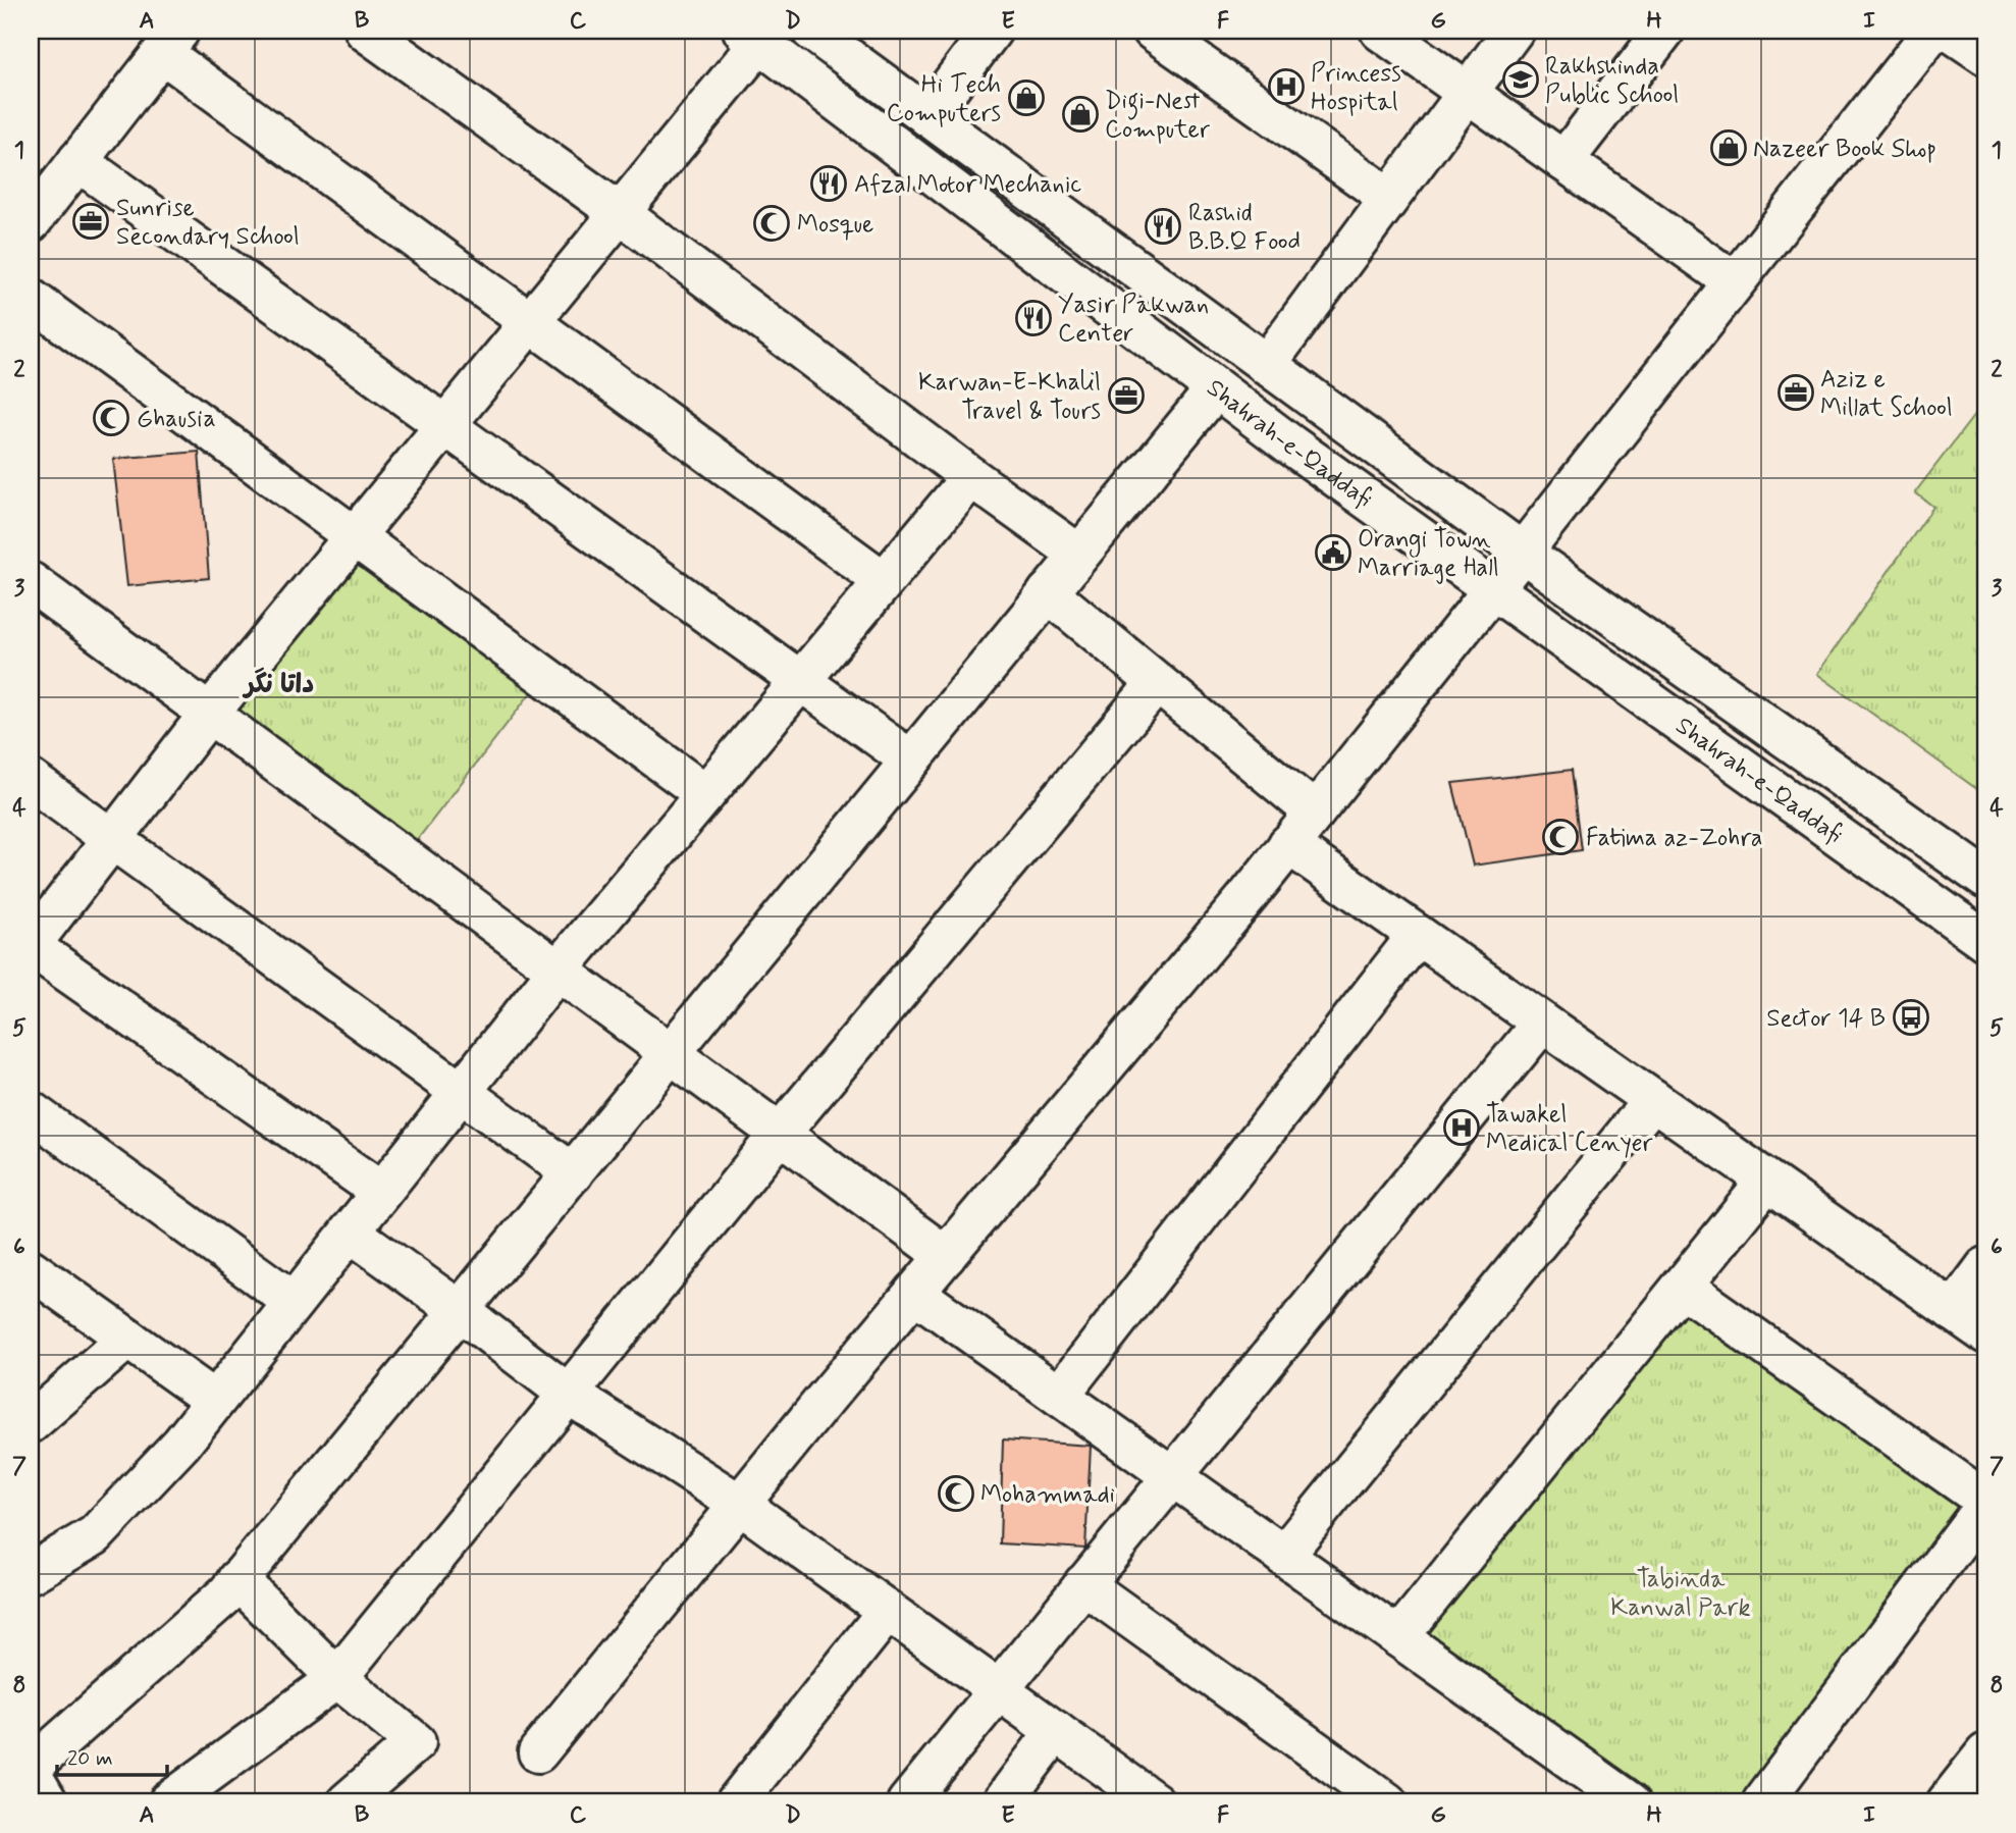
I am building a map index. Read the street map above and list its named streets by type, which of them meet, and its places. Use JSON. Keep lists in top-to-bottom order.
{
  "streets": {
    "street": ["Shahrah-e-Qaddafi"]
  },
  "districts": ["داتا نگر"],
  "parks": ["Tabinda Kanwal Park"],
  "places": {
    "school or university": ["Rakhshinda Public School"],
    "hospital": ["Princess Hospital", "Tawakel Medical Cenyer"],
    "shop": ["Hi Tech Computers", "Digi-Nest Computer", "Nazeer Book Shop"],
    "restaurant": ["Afzal Motor Mechanic", "Rashid B.B.Q Food", "Yasir Pakwan Center"],
    "office": ["Sunrise Secondary School", "Aziz e Millat School", "Karwan-E-Khalil Travel & Tours"],
    "mosque": [
      "Mosque",
      "Ghausia",
      "Fatima az-Zohra",
      "Mohammadi"
    ],
    "public building": ["Orangi Town Marriage Hall"],
    "bus stop": ["Sector 14 B"]
  },
  "scale_bar": "20 m",
  "grid": {
    "columns": [
      "A",
      "B",
      "C",
      "D",
      "E",
      "F",
      "G",
      "H",
      "I"
    ],
    "rows": [
      "1",
      "2",
      "3",
      "4",
      "5",
      "6",
      "7",
      "8"
    ]
  }
}
